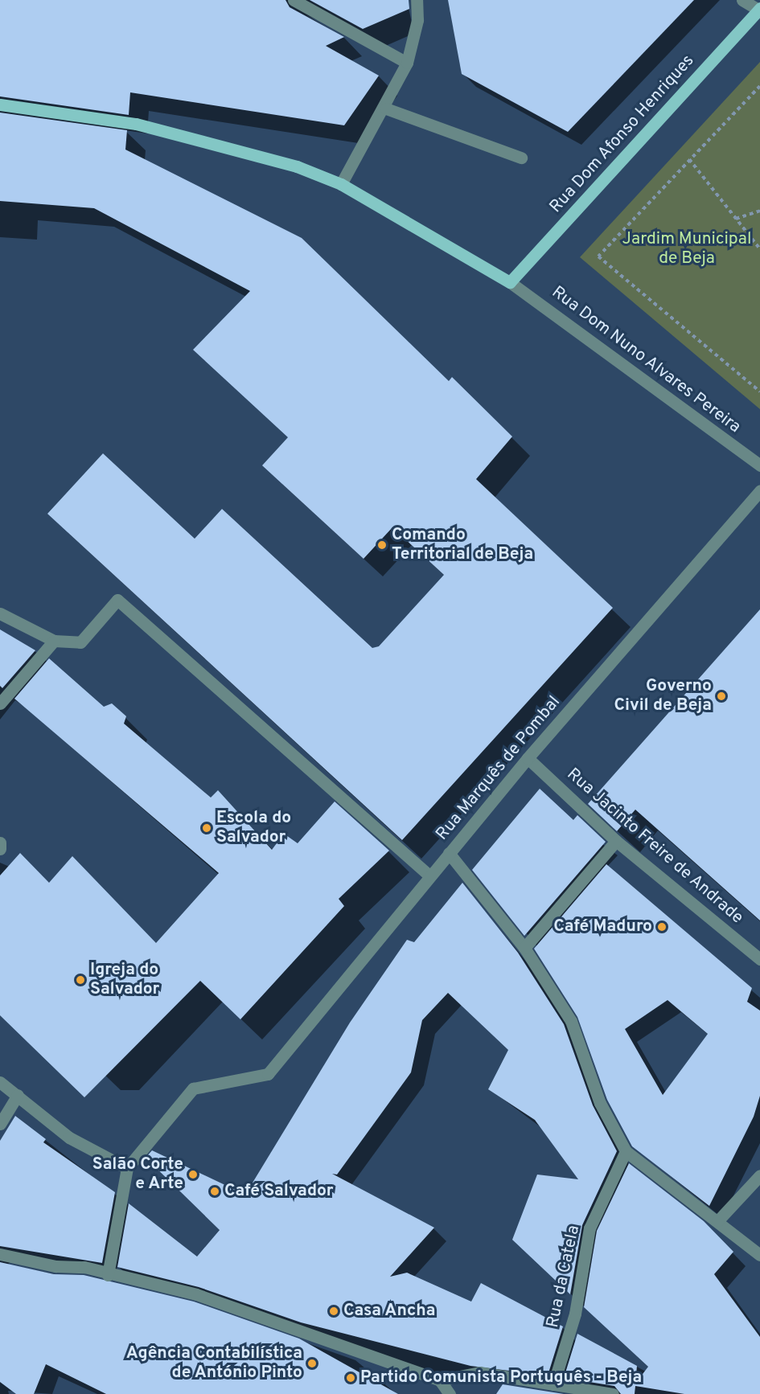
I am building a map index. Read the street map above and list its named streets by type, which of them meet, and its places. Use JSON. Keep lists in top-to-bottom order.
{
  "streets": {
    "main road": ["Rua Dom Afonso Henriques"],
    "street": [
      "Rua Dom Nuno Alvares Pereira",
      "Rua Marquês de Pombal",
      "Rua Jacinto Freire de Andrade",
      "Rua da Catela"
    ]
  },
  "crossings": [
    ["Rua Dom Afonso Henriques", "Rua Dom Nuno Alvares Pereira"],
    ["Rua Marquês de Pombal", "Rua Jacinto Freire de Andrade"]
  ],
  "parks": ["Jardim Municipal de Beja"],
  "places": [
    "Comando Territorial de Beja",
    "Governo Civil de Beja",
    "Escola do Salvador",
    "Café Maduro",
    "Igreja do Salvador",
    "Salão Corte e Arte",
    "Café Salvador",
    "Casa Ancha",
    "Agência Contabilística de António Pinto",
    "Partido Comunista Português - Beja"
  ]
}
